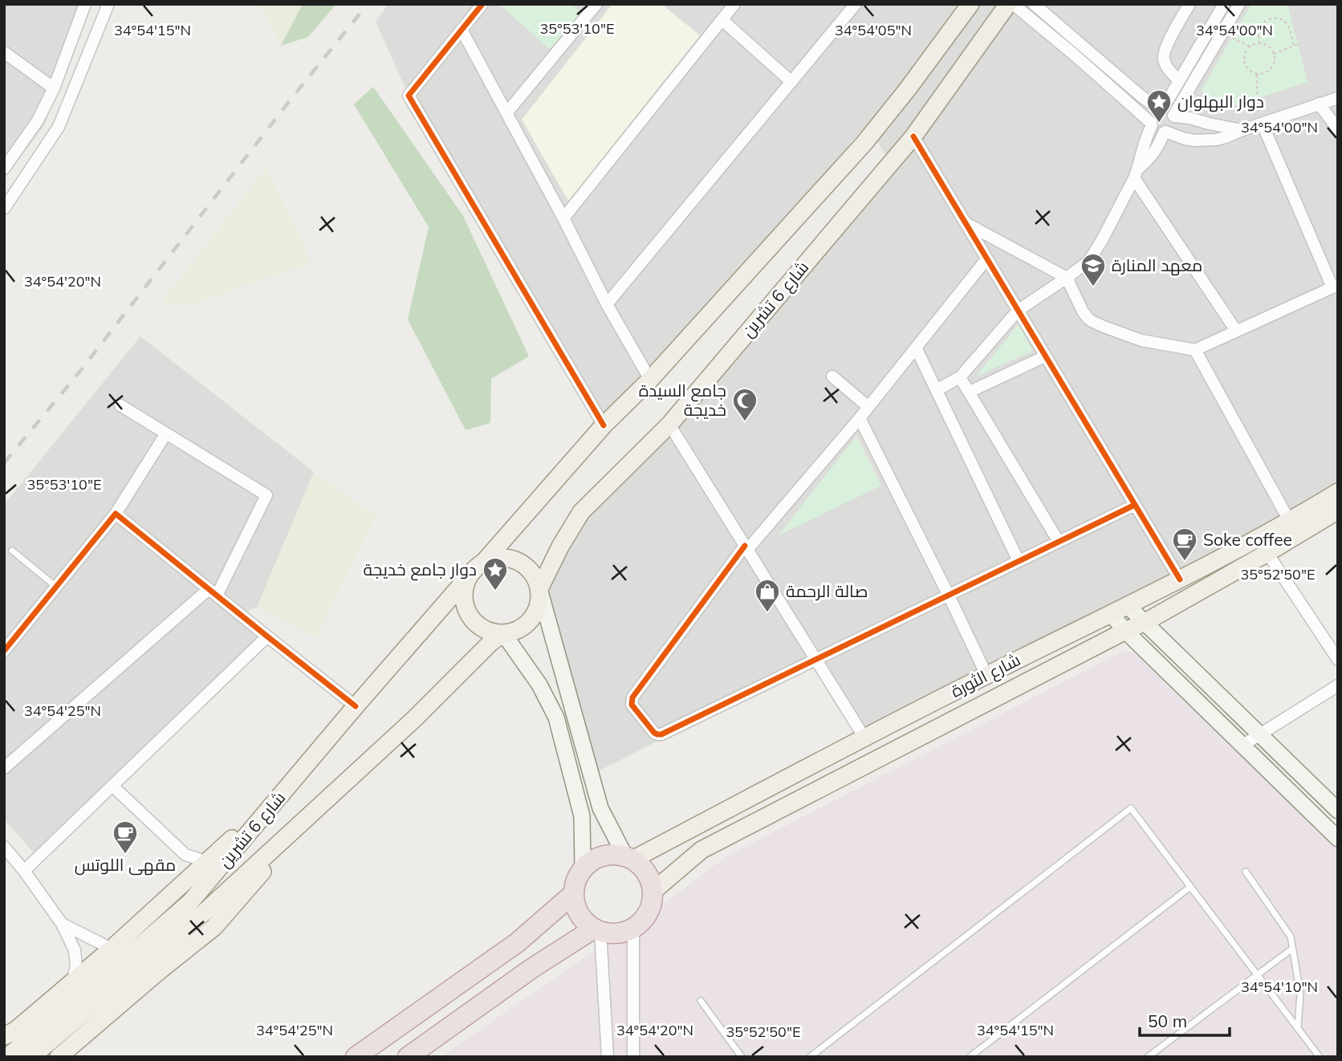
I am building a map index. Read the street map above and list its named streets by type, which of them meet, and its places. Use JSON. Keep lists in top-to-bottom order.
{
  "streets": {
    "main road": ["شارع 6 تشرين", "شارع الثورة"]
  },
  "places": {
    "place": ["دوار البهلوان", "دوار جامع خديجة"],
    "school or university": ["معهد المنارة"],
    "mosque": ["جامع السيدة خديجة"],
    "cafe": ["Soke coffee", "مقهى اللوتس"],
    "shop": ["صالة الرحمة"]
  },
  "scale_bar": "50 m",
  "coordinates": [
    "35°53'10\"E",
    "34°54'15\"N",
    "34°54'05\"N",
    "34°54'00\"N",
    "34°54'20\"N",
    "35°52'50\"E",
    "34°54'25\"N",
    "34°54'10\"N"
  ]
}
